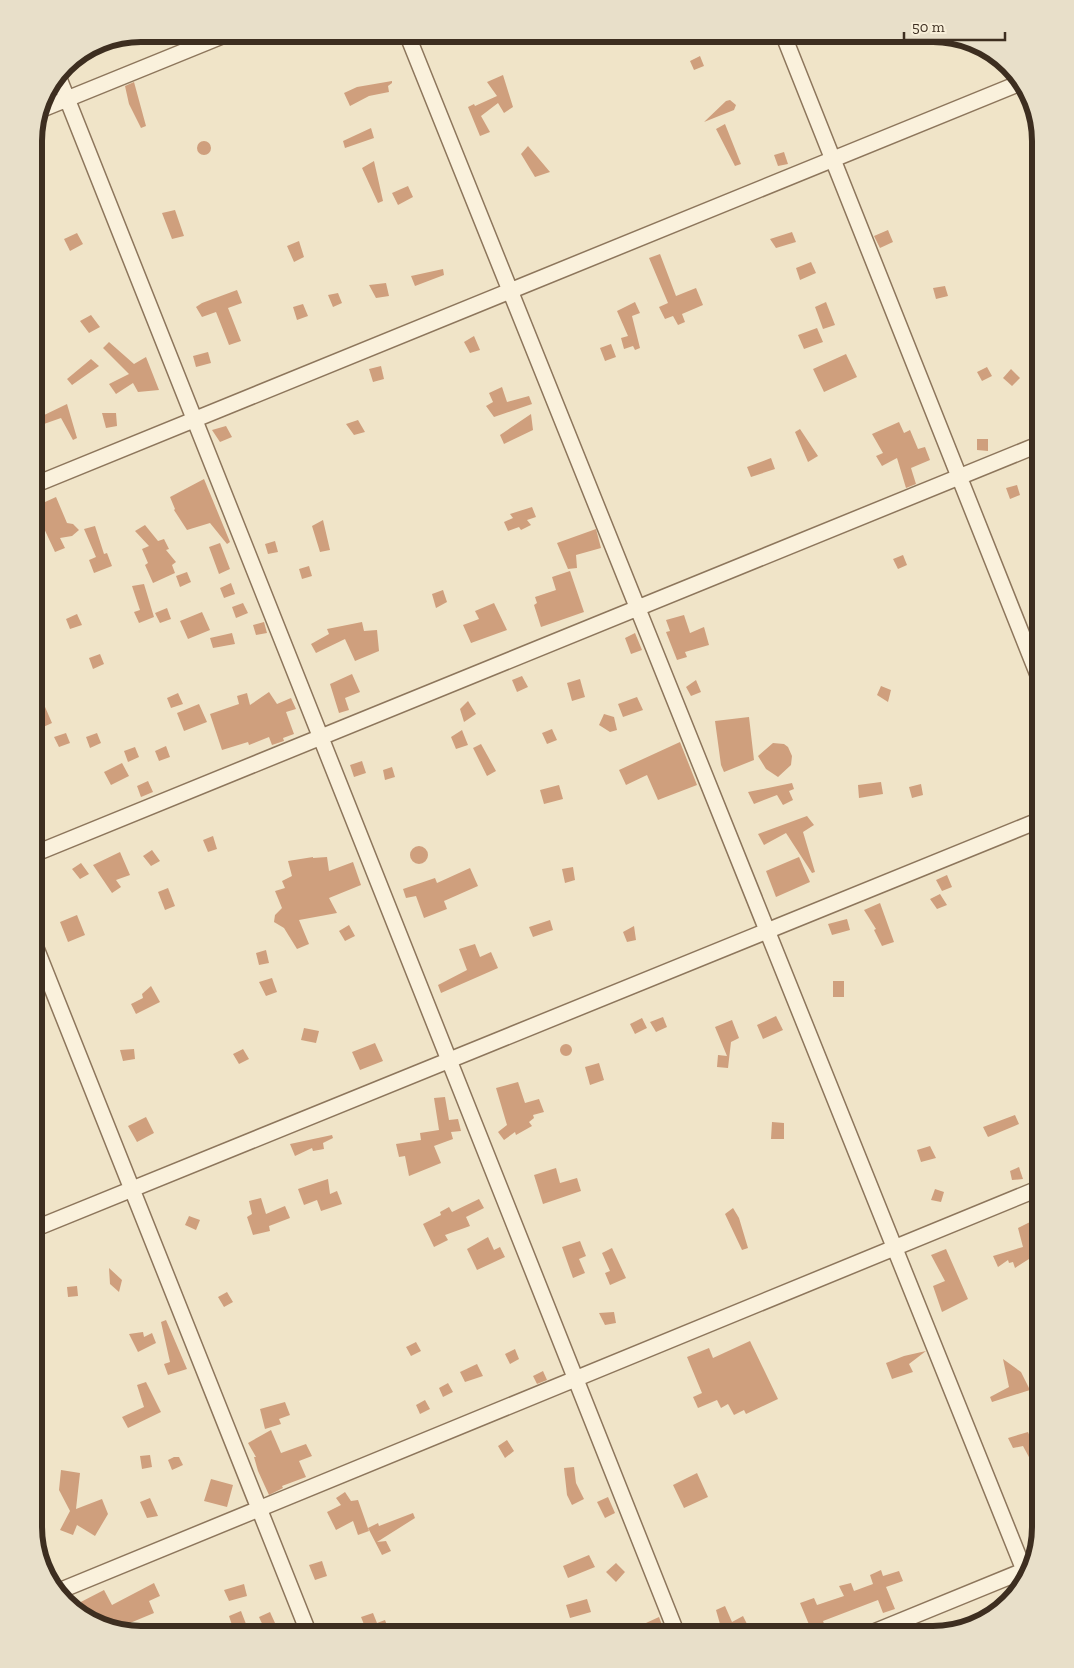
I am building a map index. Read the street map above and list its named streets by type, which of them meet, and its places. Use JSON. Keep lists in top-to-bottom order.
{
  "scale_bar": "50 m"
}
